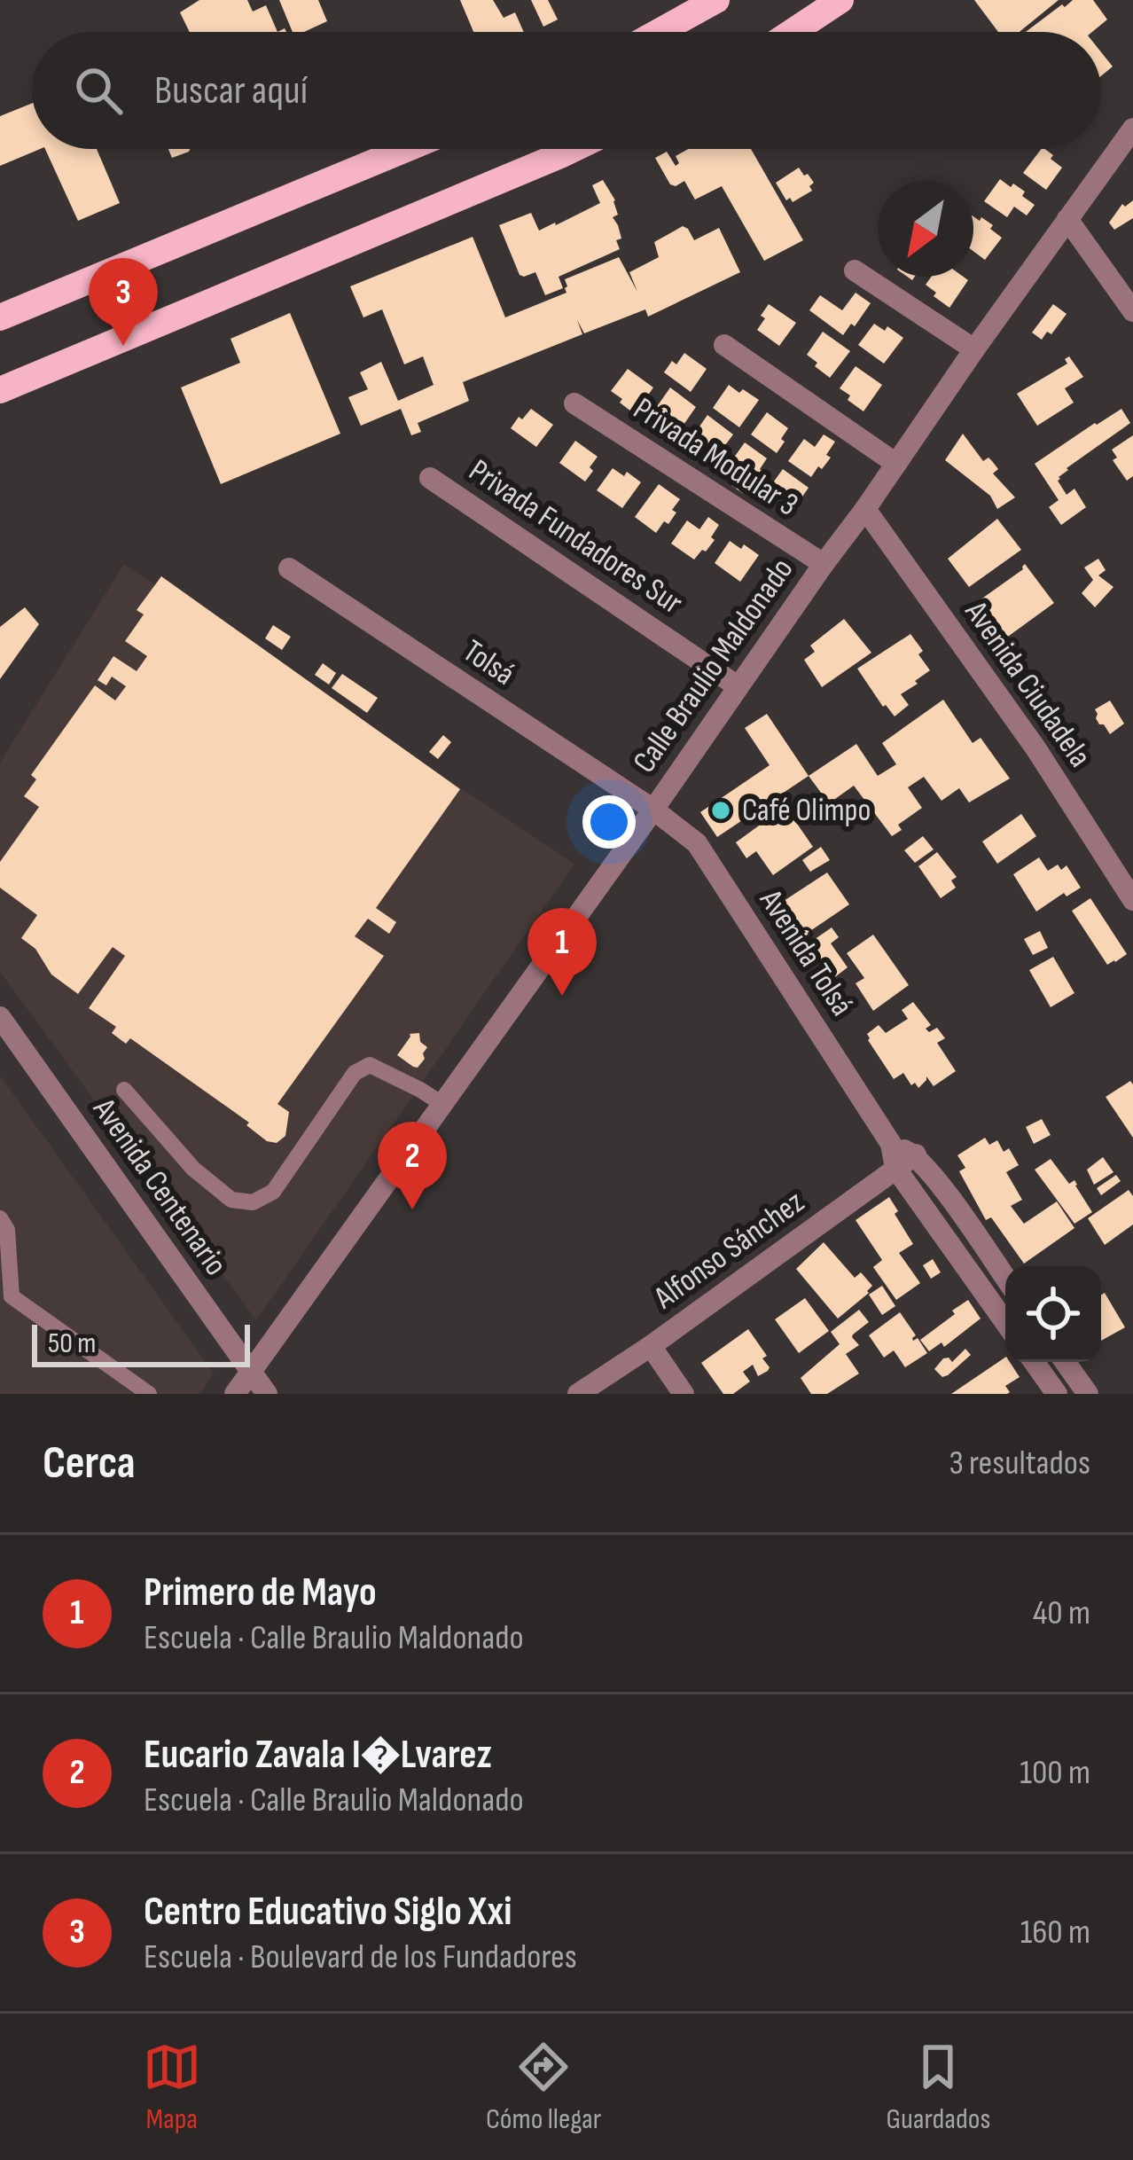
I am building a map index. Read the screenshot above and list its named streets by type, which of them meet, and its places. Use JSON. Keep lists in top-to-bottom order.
{
  "streets": {
    "street": [
      "Privada Modular 3",
      "Privada Fundadores Sur",
      "Tolsá",
      "Calle Braulio Maldonado",
      "Avenida Ciudadela",
      "Avenida Tolsá",
      "Avenida Centenario",
      "Alfonso Sánchez"
    ]
  },
  "crossings": [
    ["Privada Modular 3", "Calle Braulio Maldonado"],
    ["Privada Fundadores Sur", "Calle Braulio Maldonado"],
    ["Tolsá", "Calle Braulio Maldonado"],
    ["Tolsá", "Avenida Tolsá"],
    ["Calle Braulio Maldonado", "Avenida Ciudadela"],
    ["Calle Braulio Maldonado", "Avenida Tolsá"],
    ["Calle Braulio Maldonado", "Avenida Centenario"],
    ["Avenida Tolsá", "Alfonso Sánchez"]
  ],
  "places": ["Café Olimpo"],
  "scale_bar": "50 m",
  "north": "bottom left",
  "page": {
    "search": "Buscar aquí",
    "pins": ["3", "1", "2"],
    "scale": "50 m",
    "heading": ["Cerca", "3 resultados"],
    "list": [
      {
        "mark": "1",
        "name": "Primero de Mayo",
        "note": "Escuela · Calle Braulio Maldonado",
        "value": "40 m"
      },
      {
        "mark": "2",
        "name": "Eucario Zavala I�Lvarez",
        "note": "Escuela · Calle Braulio Maldonado",
        "value": "100 m"
      },
      {
        "mark": "3",
        "name": "Centro Educativo Siglo Xxi",
        "note": "Escuela · Boulevard de los Fundadores",
        "value": "160 m"
      }
    ],
    "nav": ["Mapa", "Cómo llegar", "Guardados"]
  }
}
